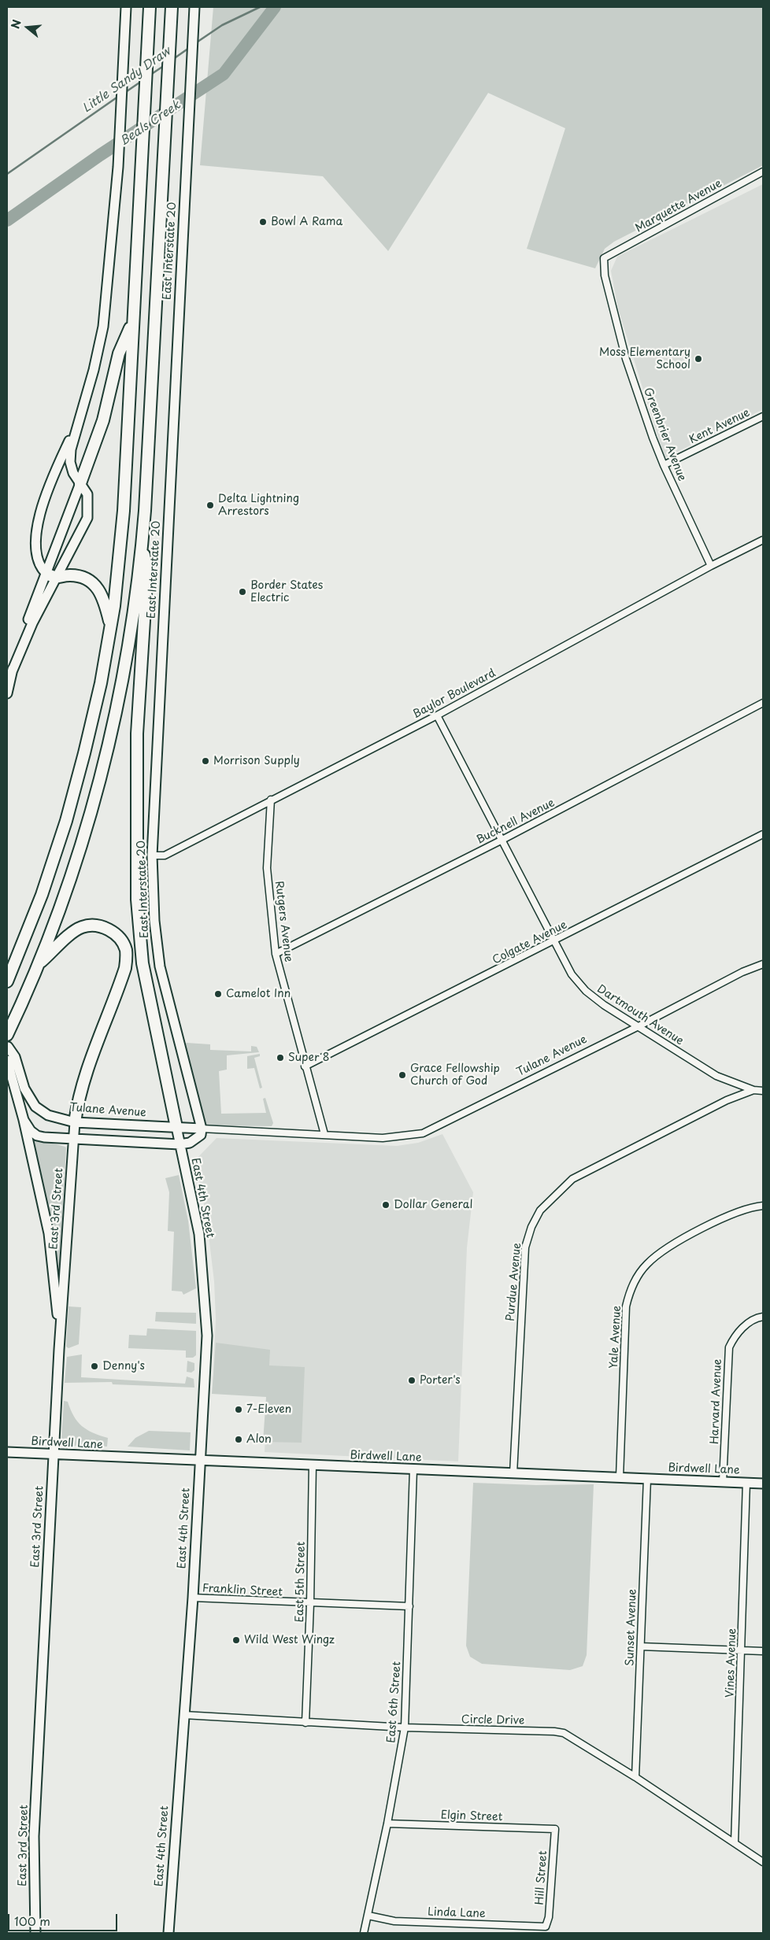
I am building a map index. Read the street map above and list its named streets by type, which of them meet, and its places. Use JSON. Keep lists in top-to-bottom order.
{
  "streets": {
    "main road": [
      "East Interstate 20",
      "Tulane Avenue",
      "East 4th Street",
      "East 3rd Street",
      "Birdwell Lane"
    ],
    "street": [
      "Marquette Avenue",
      "Kent Avenue",
      "Greenbrier Avenue",
      "Baylor Boulevard",
      "Bucknell Avenue",
      "Rutgers Avenue",
      "Colgate Avenue",
      "Dartmouth Avenue",
      "Purdue Avenue",
      "Yale Avenue",
      "Harvard Avenue",
      "East 5th Street",
      "Franklin Street",
      "Sunset Avenue",
      "Vines Avenue",
      "East 6th Street",
      "Circle Drive",
      "Elgin Street",
      "Hill Street",
      "Linda Lane"
    ]
  },
  "crossings": [
    ["Marquette Avenue", "Greenbrier Avenue"],
    ["East Interstate 20", "Baylor Boulevard"],
    ["East Interstate 20", "Tulane Avenue"],
    ["Kent Avenue", "Greenbrier Avenue"],
    ["Greenbrier Avenue", "Baylor Boulevard"],
    ["Baylor Boulevard", "Rutgers Avenue"],
    ["Baylor Boulevard", "Dartmouth Avenue"],
    ["Bucknell Avenue", "Rutgers Avenue"],
    ["Bucknell Avenue", "Dartmouth Avenue"],
    ["Rutgers Avenue", "Colgate Avenue"],
    ["Rutgers Avenue", "Tulane Avenue"],
    ["Colgate Avenue", "Dartmouth Avenue"],
    ["Dartmouth Avenue", "Tulane Avenue"],
    ["Dartmouth Avenue", "Purdue Avenue"],
    ["Tulane Avenue", "East 4th Street"],
    ["Tulane Avenue", "East 3rd Street"],
    ["East 4th Street", "Birdwell Lane"],
    ["East 4th Street", "Franklin Street"],
    ["East 4th Street", "Circle Drive"],
    ["East 3rd Street", "Birdwell Lane"],
    ["Purdue Avenue", "Birdwell Lane"],
    ["Yale Avenue", "Birdwell Lane"],
    ["Harvard Avenue", "Birdwell Lane"],
    ["Birdwell Lane", "East 5th Street"],
    ["Birdwell Lane", "Sunset Avenue"],
    ["Birdwell Lane", "Vines Avenue"],
    ["Birdwell Lane", "East 6th Street"],
    ["East 5th Street", "Franklin Street"],
    ["East 5th Street", "Circle Drive"],
    ["Franklin Street", "East 6th Street"],
    ["Sunset Avenue", "Circle Drive"],
    ["Vines Avenue", "Circle Drive"],
    ["East 6th Street", "Circle Drive"],
    ["East 6th Street", "Elgin Street"],
    ["East 6th Street", "Linda Lane"],
    ["Elgin Street", "Hill Street"],
    ["Hill Street", "Linda Lane"]
  ],
  "water": ["Little Sandy Draw", "Beals Creek"],
  "places": [
    "Bowl A Rama",
    "Moss Elementary School",
    "Delta Lightning Arrestors",
    "Border States Electric",
    "Morrison Supply",
    "Camelot Inn",
    "Super 8",
    "Grace Fellowship Church of God",
    "Dollar General",
    "Denny's",
    "Porter's",
    "7-Eleven",
    "Alon",
    "Wild West Wingz"
  ],
  "scale_bar": "100 m",
  "north": "left"
}
